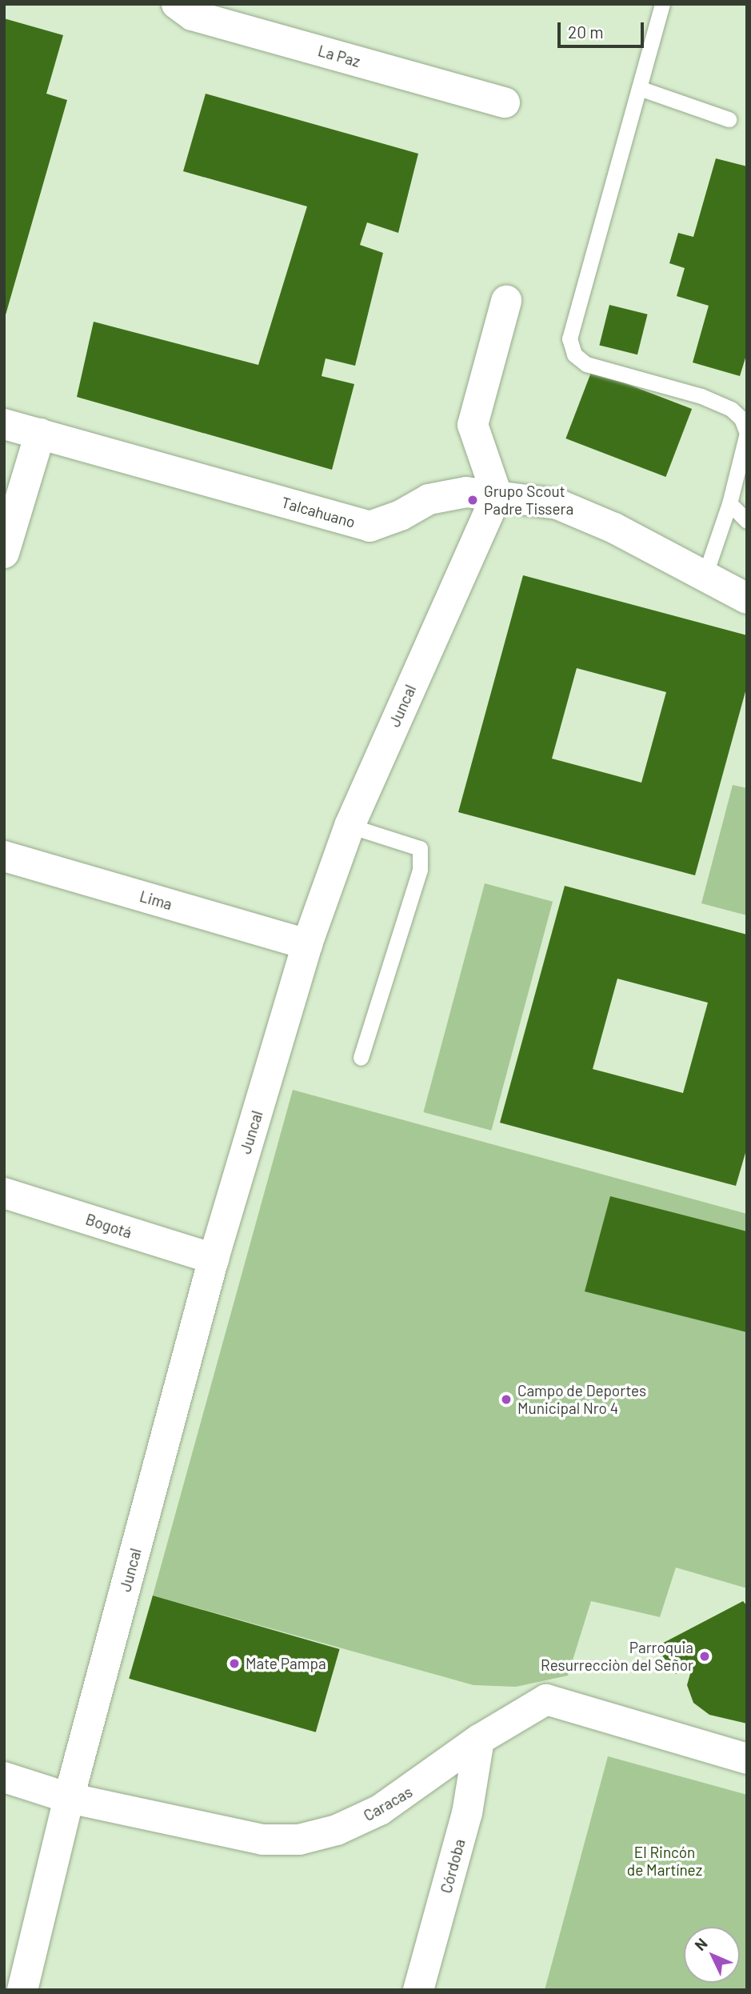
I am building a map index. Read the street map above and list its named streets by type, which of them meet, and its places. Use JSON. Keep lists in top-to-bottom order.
{
  "streets": {
    "street": [
      "La Paz",
      "Talcahuano",
      "Juncal",
      "Lima",
      "Bogotá",
      "Caracas",
      "Córdoba"
    ]
  },
  "crossings": [
    ["Talcahuano", "Juncal"],
    ["Juncal", "Lima"],
    ["Juncal", "Bogotá"],
    ["Juncal", "Caracas"],
    ["Caracas", "Córdoba"]
  ],
  "parks": ["El Rincón de Martínez"],
  "places": [
    "Grupo Scout Padre Tissera",
    "Campo de Deportes Municipal Nro 4",
    "Parroquia Resurrecciòn del Señor",
    "Mate Pampa"
  ],
  "scale_bar": "20 m",
  "north": "top left"
}
